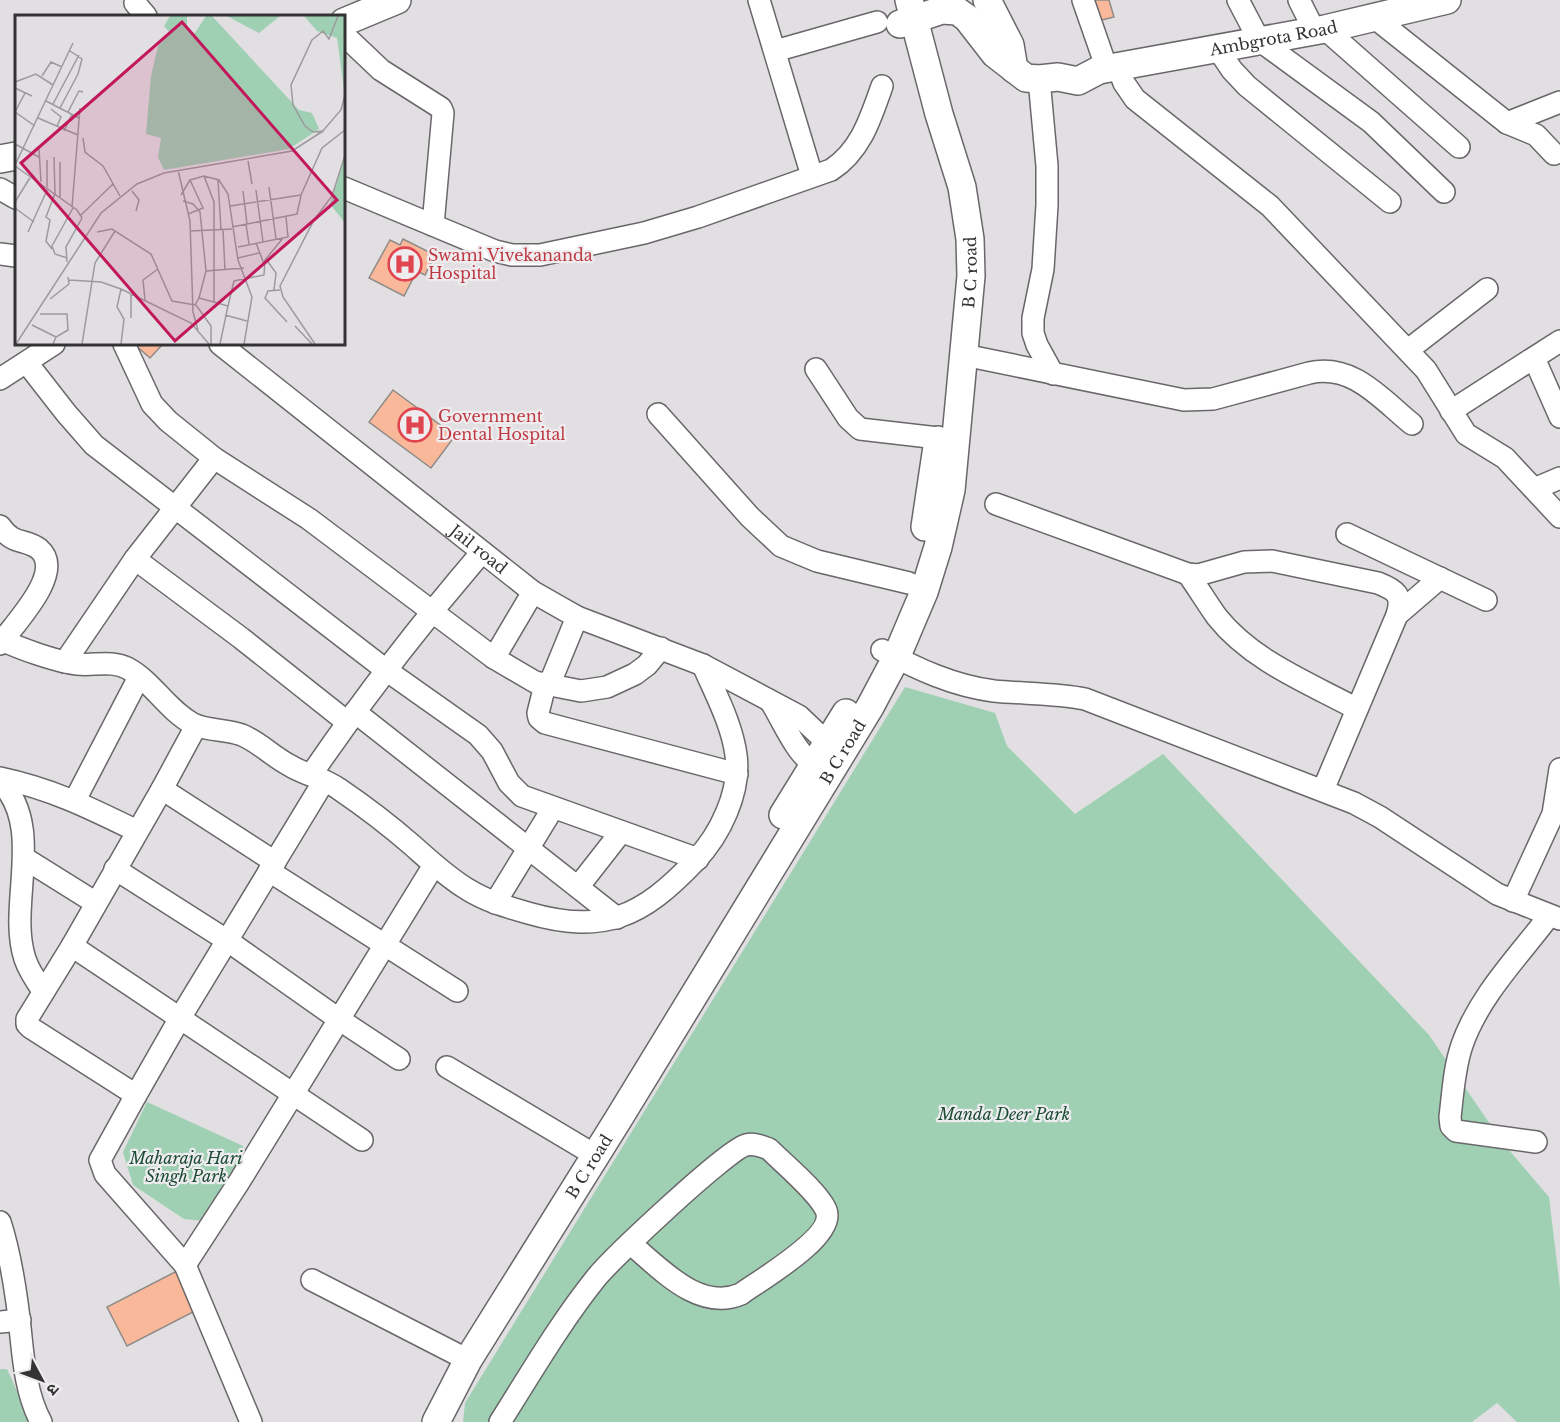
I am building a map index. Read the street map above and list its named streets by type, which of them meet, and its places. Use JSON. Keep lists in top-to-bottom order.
{
  "streets": {
    "main road": ["Ambgrota Road", "B C road"],
    "street": ["Jail road"]
  },
  "parks": ["Manda Deer Park", "Maharaja Hari Singh Park"],
  "places": {
    "hospital": ["Swami Vivekananda Hospital", "Government Dental Hospital"]
  },
  "north": "bottom right"
}
